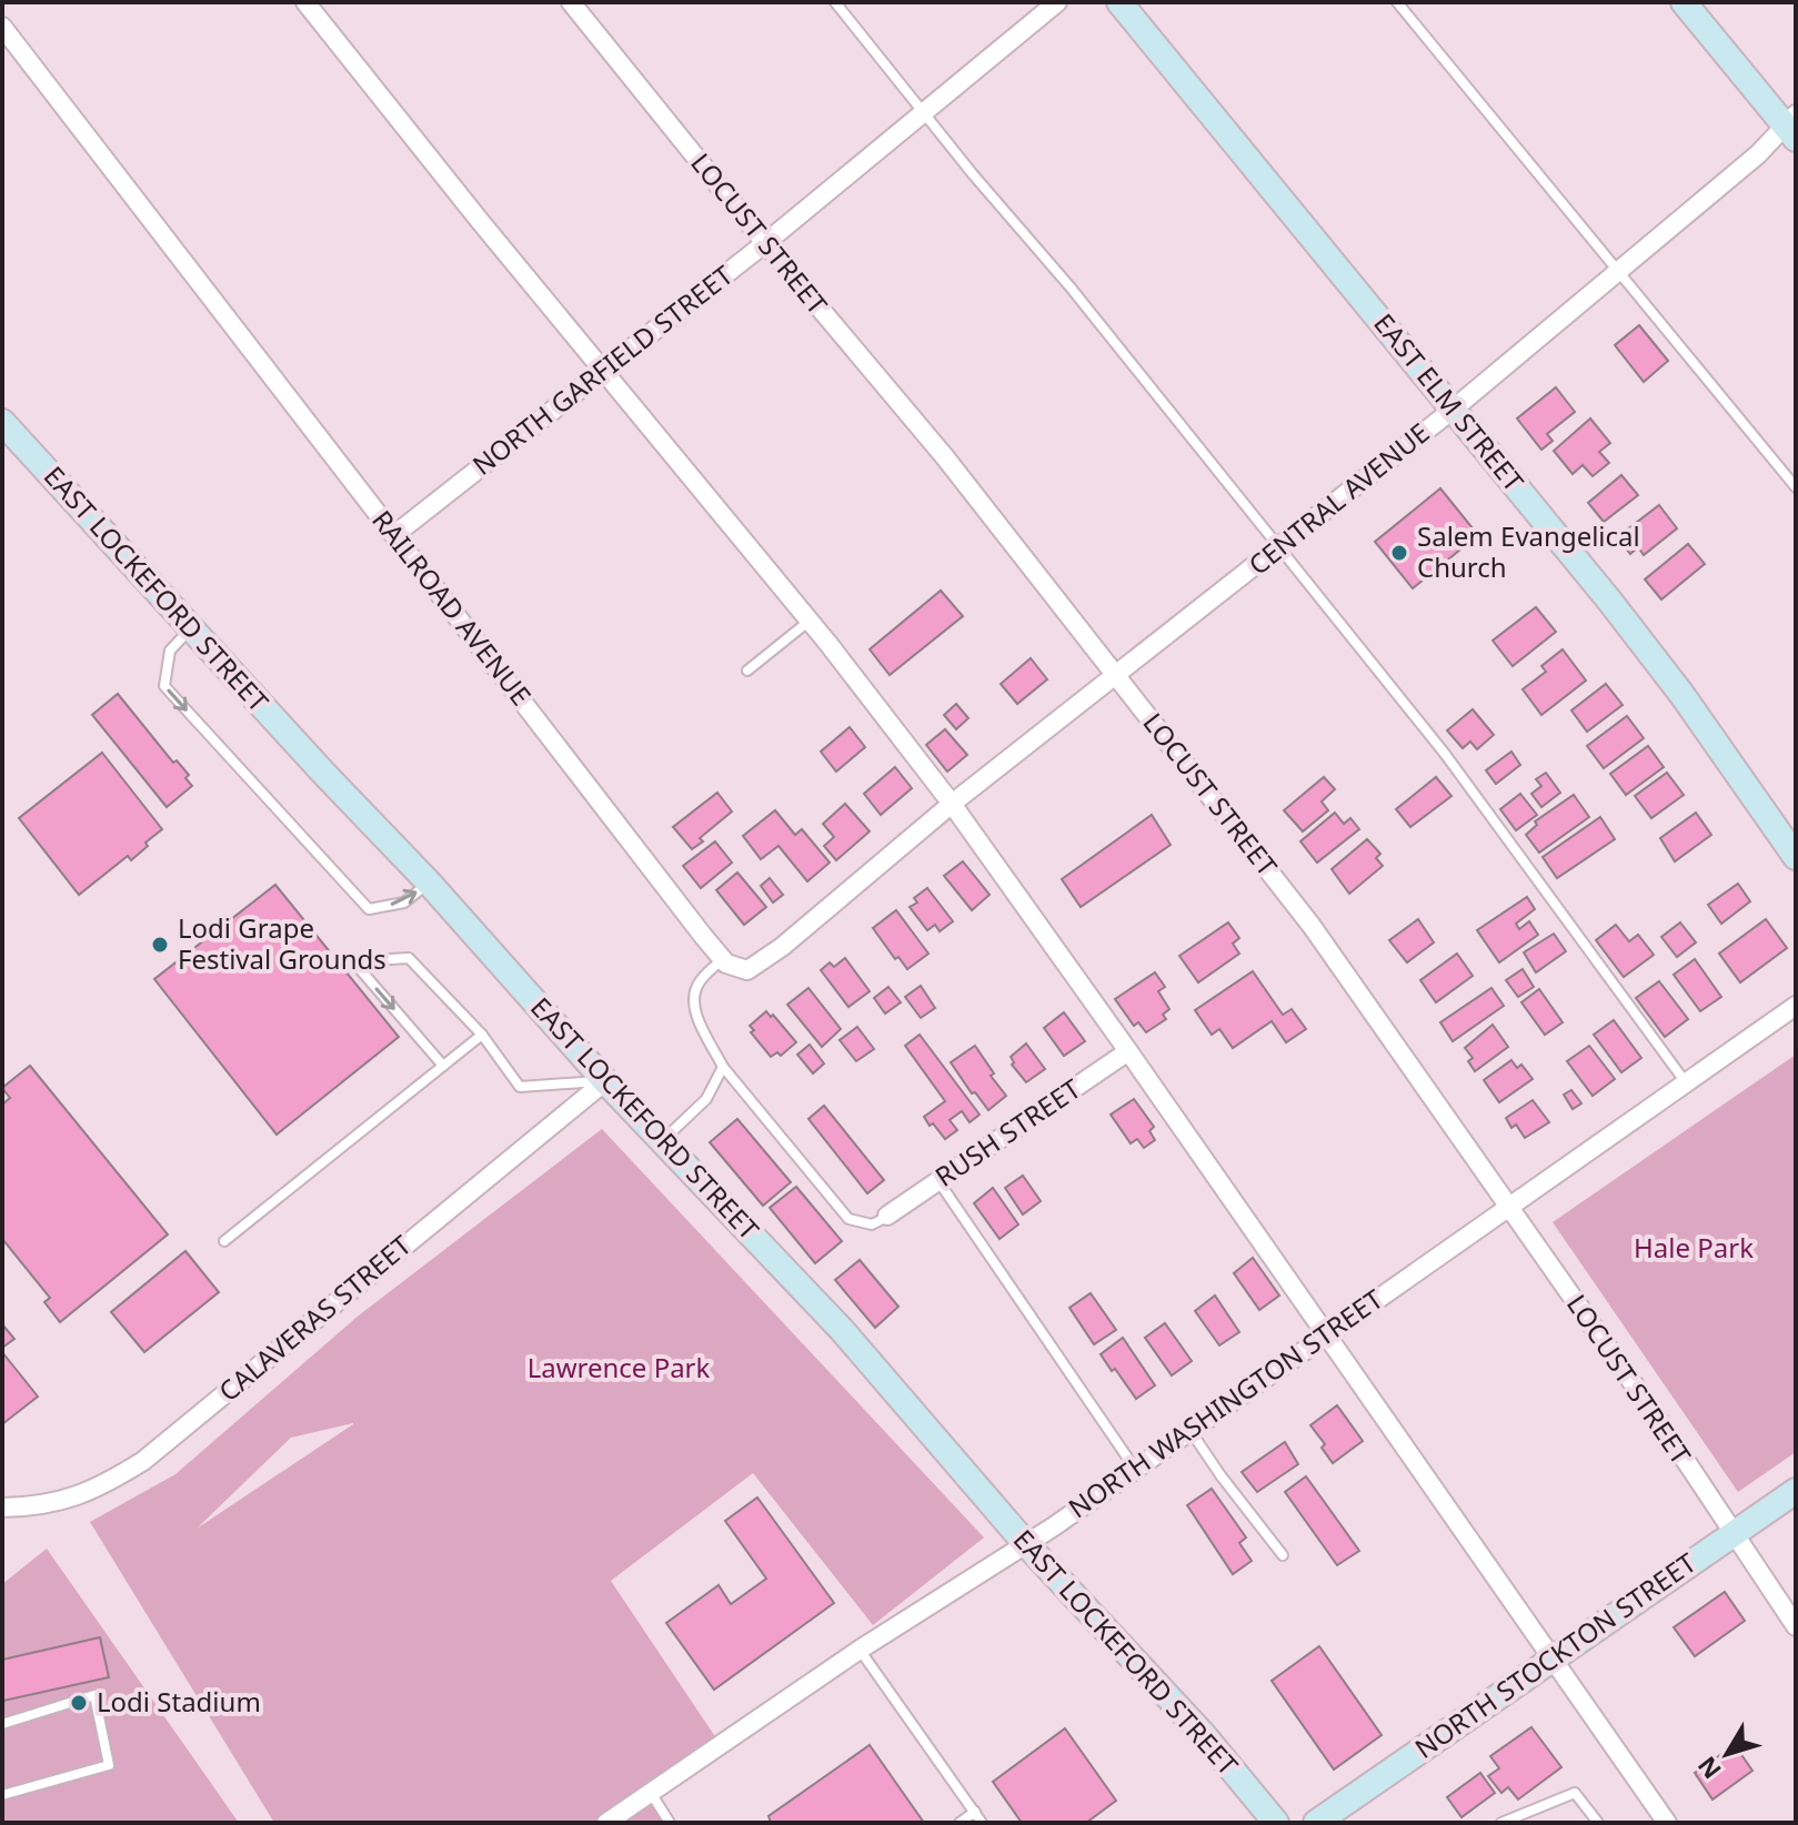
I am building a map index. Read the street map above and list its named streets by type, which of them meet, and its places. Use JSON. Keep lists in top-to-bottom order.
{
  "streets": {
    "street": [
      "LOCUST STREET",
      "NORTH GARFIELD STREET",
      "EAST ELM STREET",
      "CENTRAL AVENUE",
      "EAST LOCKEFORD STREET",
      "RAILROAD AVENUE",
      "RUSH STREET",
      "CALAVERAS STREET",
      "NORTH WASHINGTON STREET",
      "NORTH STOCKTON STREET"
    ]
  },
  "crossings": [
    ["LOCUST STREET", "NORTH GARFIELD STREET"],
    ["LOCUST STREET", "CENTRAL AVENUE"],
    ["LOCUST STREET", "NORTH WASHINGTON STREET"],
    ["LOCUST STREET", "NORTH STOCKTON STREET"],
    ["NORTH GARFIELD STREET", "RAILROAD AVENUE"],
    ["EAST ELM STREET", "CENTRAL AVENUE"],
    ["EAST LOCKEFORD STREET", "CALAVERAS STREET"],
    ["EAST LOCKEFORD STREET", "NORTH WASHINGTON STREET"]
  ],
  "parks": ["Hale Park", "Lawrence Park"],
  "places": ["Salem Evangelical Church", "Lodi Grape Festival Grounds", "Lodi Stadium"],
  "north": "bottom left"
}
